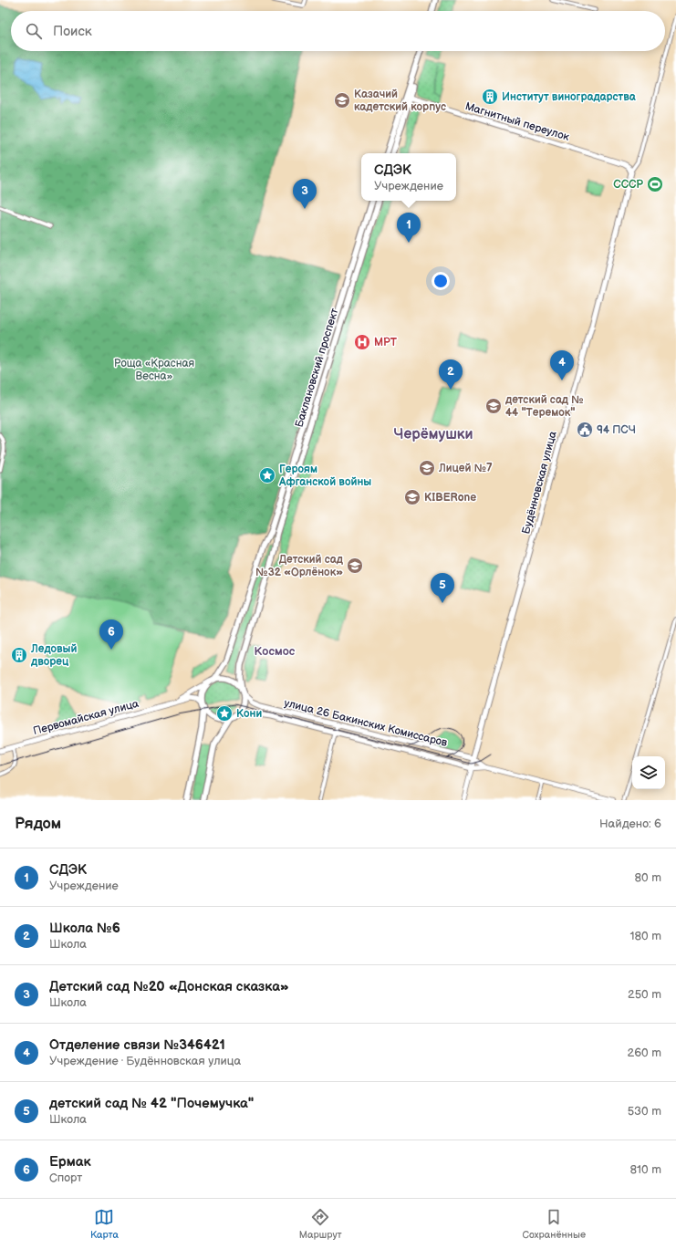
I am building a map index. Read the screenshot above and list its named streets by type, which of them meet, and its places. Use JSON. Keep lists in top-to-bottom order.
{
  "streets": {
    "main road": [
      "Магнитный переулок",
      "Баклановский проспект",
      "Будённовская улица",
      "Первомайская улица",
      "улица 26 Бакинских Комиссаров"
    ]
  },
  "crossings": [
    ["Магнитный переулок", "Будённовская улица"],
    ["Баклановский проспект", "Первомайская улица"],
    ["Баклановский проспект", "улица 26 Бакинских Комиссаров"],
    ["Будённовская улица", "улица 26 Бакинских Комиссаров"],
    ["Первомайская улица", "улица 26 Бакинских Комиссаров"]
  ],
  "districts": ["Черёмушки", "Космос"],
  "parks": ["Роща «Красная Весна»"],
  "places": {
    "building": ["Институт виноградарства", "Ледовый дворец"],
    "school or university": [
      "Казачий кадетский корпус",
      "детский сад № 44 \"Теремок\"",
      "Лицей №7",
      "KIBERone",
      "Детский сад №32 «Орлёнок»"
    ],
    "sports": ["СССР"],
    "hospital": ["МРТ"],
    "public building": ["94 ПСЧ"],
    "place": ["Героям Афганской войны", "Кони"]
  },
  "page": {
    "search": "Поиск",
    "popup": ["СДЭК", "Учреждение"],
    "pins": [
      "3",
      "1",
      "4",
      "2",
      "5",
      "6"
    ],
    "heading": ["Рядом", "Найдено: 6"],
    "list": [
      {
        "mark": "1",
        "name": "СДЭК",
        "note": "Учреждение",
        "value": "80 m"
      },
      {
        "mark": "2",
        "name": "Школа №6",
        "note": "Школа",
        "value": "180 m"
      },
      {
        "mark": "3",
        "name": "Детский сад №20 «Донская сказка»",
        "note": "Школа",
        "value": "250 m"
      },
      {
        "mark": "4",
        "name": "Отделение связи №346421",
        "note": "Учреждение · Будённовская улица",
        "value": "260 m"
      },
      {
        "mark": "5",
        "name": "детский сад № 42 \"Почемучка\"",
        "note": "Школа",
        "value": "530 m"
      },
      {
        "mark": "6",
        "name": "Ермак",
        "note": "Спорт",
        "value": "810 m"
      }
    ],
    "nav": ["Карта", "Маршрут", "Сохранённые"]
  }
}
